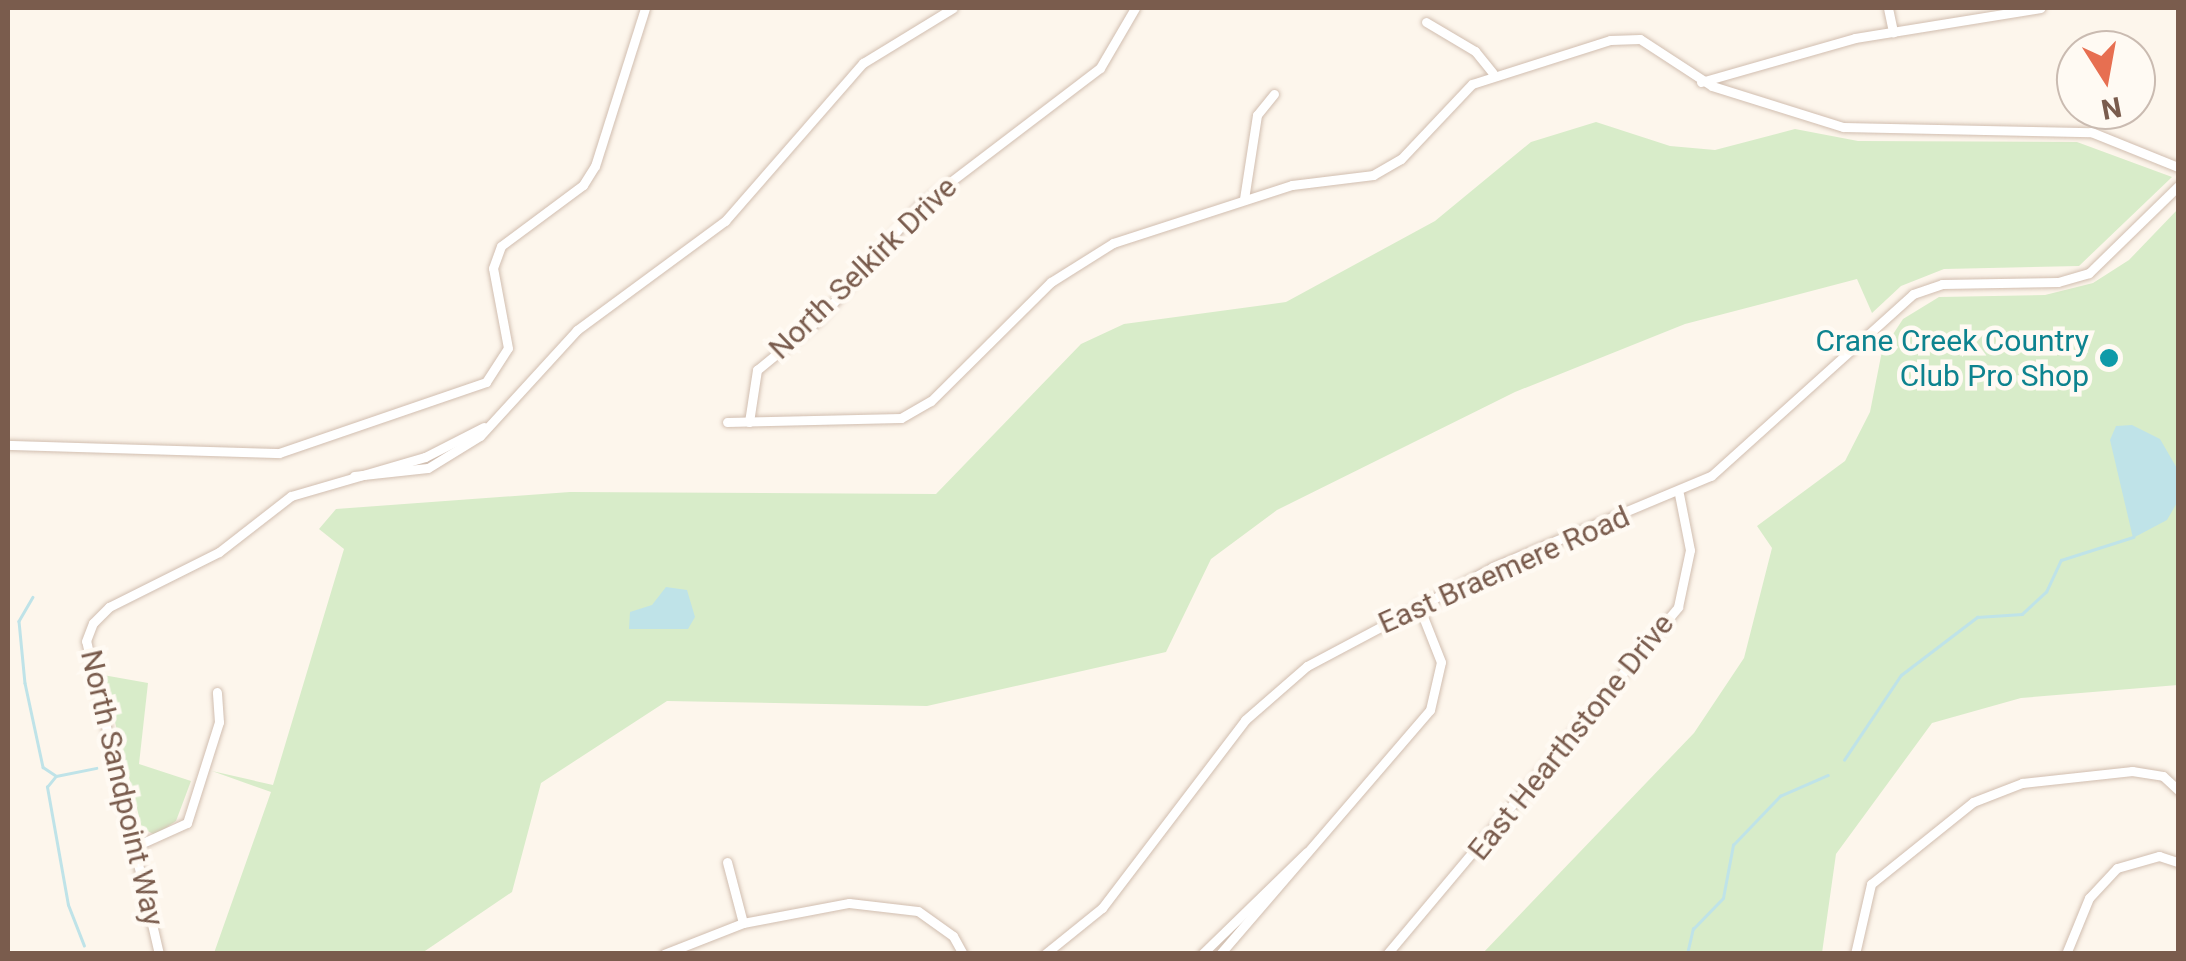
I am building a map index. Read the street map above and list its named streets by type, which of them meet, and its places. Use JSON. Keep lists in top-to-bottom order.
{
  "streets": {
    "street": [
      "North Selkirk Drive",
      "East Braemere Road",
      "East Hearthstone Drive",
      "North Sandpoint Way"
    ]
  },
  "crossings": [
    ["East Braemere Road", "East Hearthstone Drive"]
  ],
  "places": ["Crane Creek Country Club Pro Shop"],
  "north": "bottom"
}
